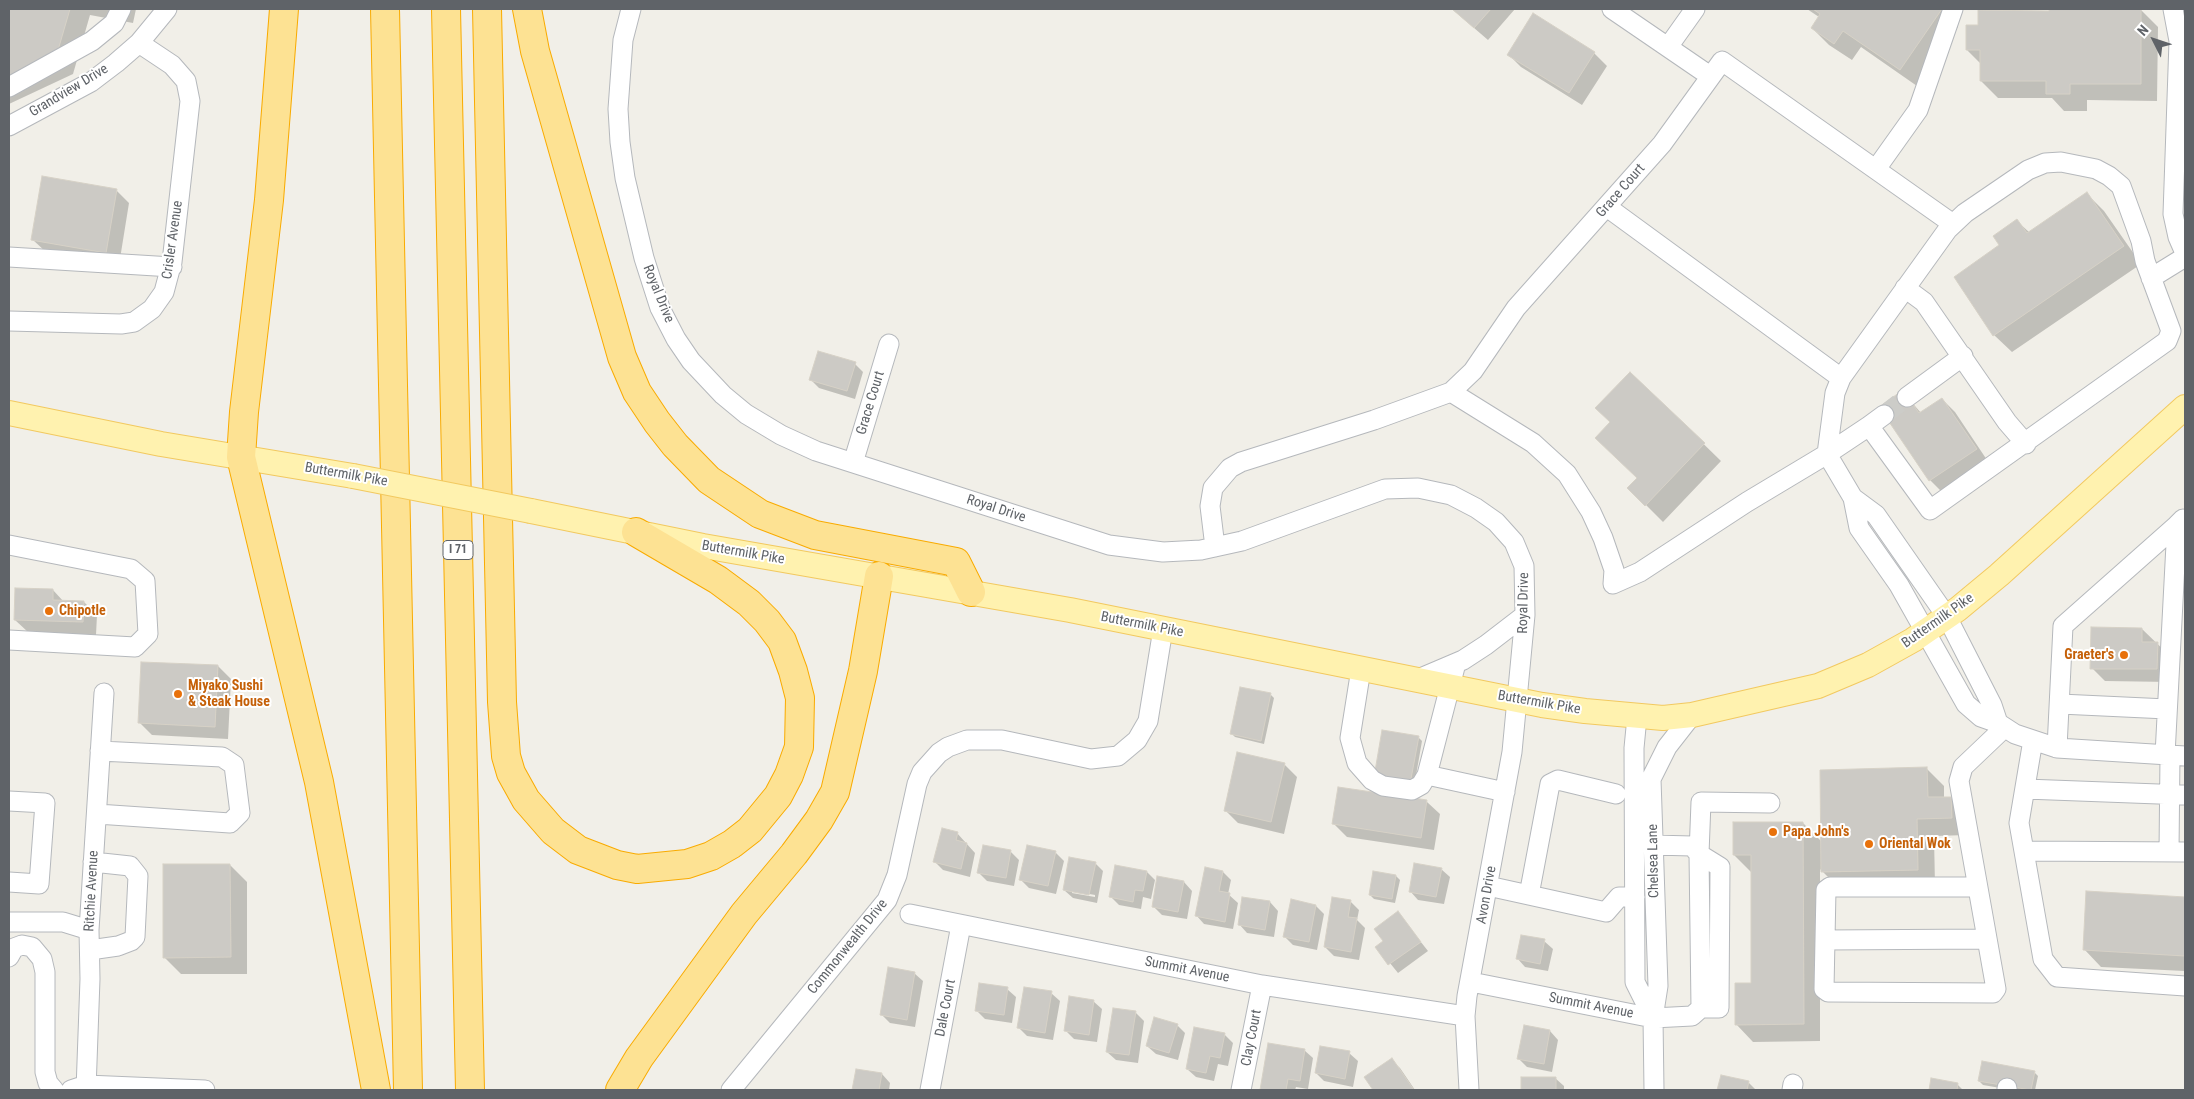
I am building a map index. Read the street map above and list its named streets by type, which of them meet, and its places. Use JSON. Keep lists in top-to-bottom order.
{
  "streets": {
    "highway": ["I 71"],
    "main road": ["Buttermilk Pike"],
    "street": [
      "Grandview Drive",
      "Grace Court",
      "Crisler Avenue",
      "Royal Drive",
      "Chelsea Lane",
      "Ritchie Avenue",
      "Avon Drive",
      "Commonwealth Drive",
      "Summit Avenue",
      "Dale Court",
      "Clay Court"
    ]
  },
  "crossings": [
    ["Grandview Drive", "Crisler Avenue"],
    ["Grace Court", "Royal Drive"],
    ["Royal Drive", "Buttermilk Pike"],
    ["Royal Drive", "Avon Drive"],
    ["Buttermilk Pike", "Chelsea Lane"],
    ["Buttermilk Pike", "Avon Drive"],
    ["Buttermilk Pike", "Commonwealth Drive"],
    ["Chelsea Lane", "Summit Avenue"],
    ["Avon Drive", "Summit Avenue"],
    ["Summit Avenue", "Dale Court"],
    ["Summit Avenue", "Clay Court"]
  ],
  "places": [
    "Chipotle",
    "Graeter's",
    "Miyako Sushi & Steak House",
    "Papa John's",
    "Oriental Wok"
  ],
  "north": "top left"
}
